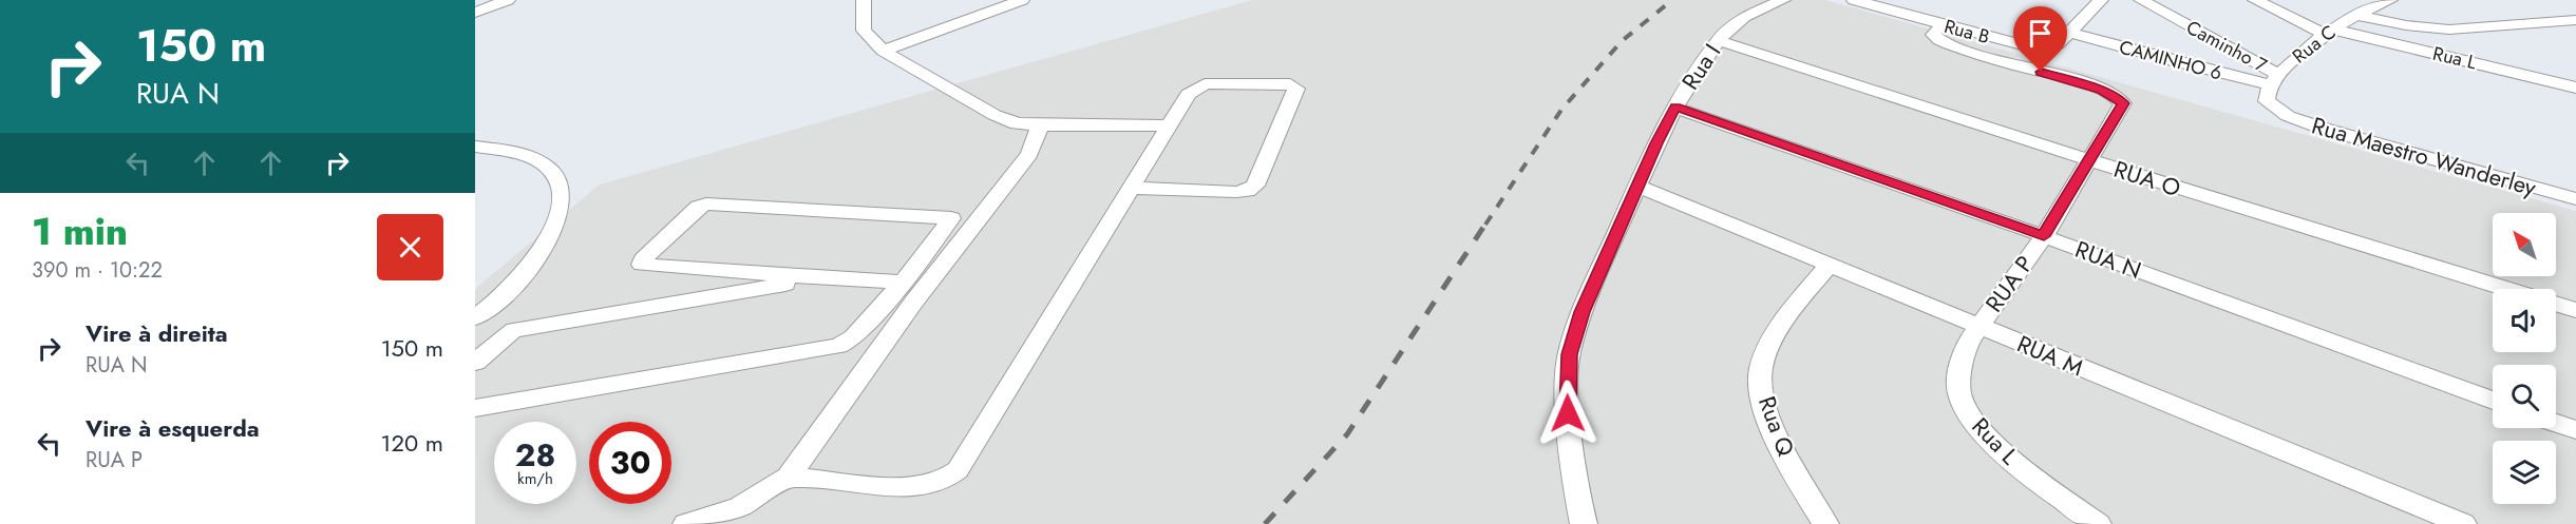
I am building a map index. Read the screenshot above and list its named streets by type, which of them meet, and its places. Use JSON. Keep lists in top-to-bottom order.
{
  "streets": {
    "street": [
      "Rua B",
      "Rua C",
      "Caminho 7",
      "Rua L",
      "CAMINHO 6",
      "Rua I",
      "Rua Maestro Wanderley",
      "RUA O",
      "RUA N",
      "RUA P",
      "RUA M",
      "Rua Q"
    ]
  },
  "crossings": [
    ["Rua B", "CAMINHO 6"],
    ["Rua B", "RUA P"],
    ["Rua C", "Caminho 7"],
    ["Rua C", "Rua L"],
    ["Rua C", "CAMINHO 6"],
    ["Rua C", "Rua Maestro Wanderley"],
    ["Caminho 7", "CAMINHO 6"],
    ["Rua L", "RUA P"],
    ["Rua L", "RUA M"],
    ["Rua I", "RUA O"],
    ["Rua I", "RUA N"],
    ["Rua I", "RUA M"],
    ["RUA O", "RUA P"],
    ["RUA N", "RUA P"],
    ["RUA P", "RUA M"],
    ["RUA M", "Rua Q"]
  ],
  "north": "top left",
  "page": {
    "turn": ["150 m", "RUA N"],
    "heading": ["1 min", "390 m · 10:22"],
    "list": [
      {
        "name": "Vire à direita",
        "note": "RUA N",
        "value": "150 m"
      },
      {
        "name": "Vire à esquerda",
        "note": "RUA P",
        "value": "120 m"
      }
    ],
    "speed": "28 km/h",
    "limit": "30"
  }
}
